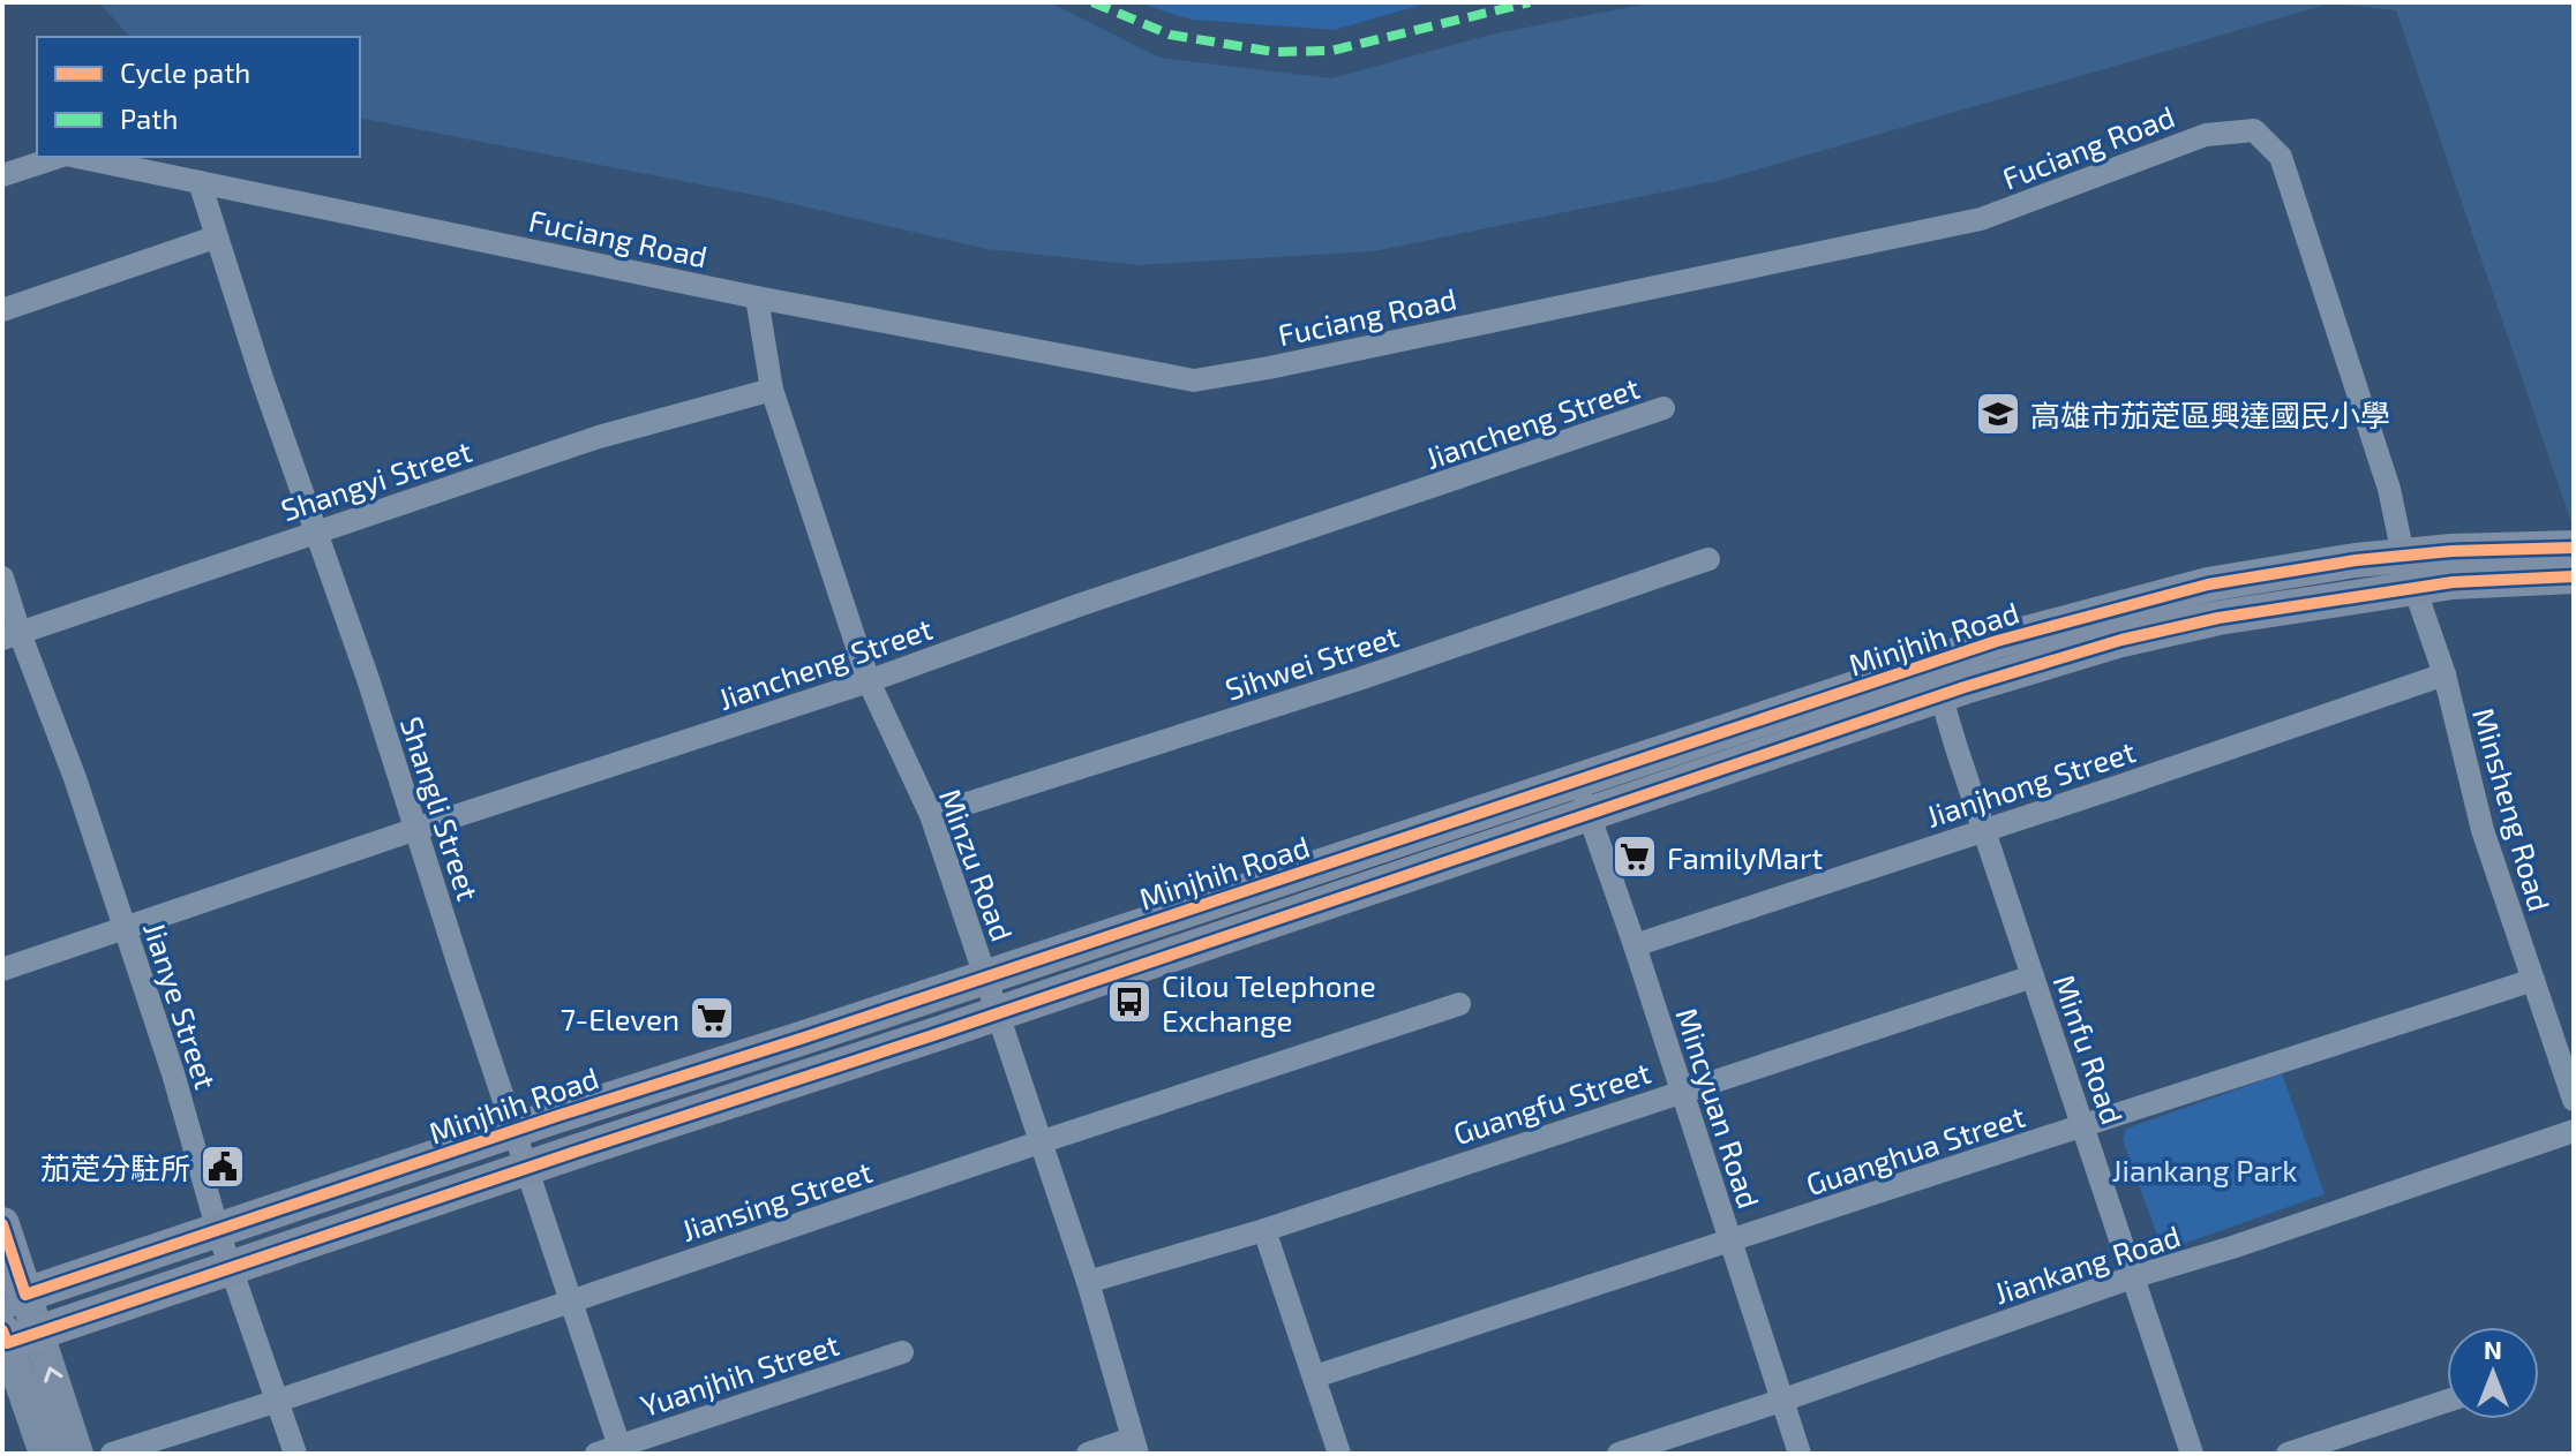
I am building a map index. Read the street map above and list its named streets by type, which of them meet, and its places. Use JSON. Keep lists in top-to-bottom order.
{
  "streets": {
    "main road": ["Minjhih Road"],
    "street": [
      "Fuciang Road",
      "Jiancheng Street",
      "Shangyi Street",
      "Sihwei Street",
      "Jianjhong Street",
      "Shangli Street",
      "Minsheng Road",
      "Minzu Road",
      "Jianye Street",
      "Minfu Road",
      "Guangfu Street",
      "Mincyuan Road",
      "Guanghua Street",
      "Jiansing Street",
      "Jiankang Road",
      "Yuanjhih Street"
    ]
  },
  "crossings": [
    ["Fuciang Road", "Minjhih Road"],
    ["Fuciang Road", "Shangli Street"],
    ["Fuciang Road", "Minsheng Road"],
    ["Fuciang Road", "Minzu Road"],
    ["Jiancheng Street", "Shangli Street"],
    ["Jiancheng Street", "Minzu Road"],
    ["Jiancheng Street", "Jianye Street"],
    ["Shangyi Street", "Shangli Street"],
    ["Shangyi Street", "Minzu Road"],
    ["Shangyi Street", "Jianye Street"],
    ["Minjhih Road", "Shangli Street"],
    ["Minjhih Road", "Minsheng Road"],
    ["Minjhih Road", "Minzu Road"],
    ["Minjhih Road", "Jianye Street"],
    ["Minjhih Road", "Minfu Road"],
    ["Minjhih Road", "Mincyuan Road"],
    ["Sihwei Street", "Minzu Road"],
    ["Jianjhong Street", "Minsheng Road"],
    ["Jianjhong Street", "Minfu Road"],
    ["Jianjhong Street", "Mincyuan Road"],
    ["Shangli Street", "Jiansing Street"],
    ["Shangli Street", "Yuanjhih Street"],
    ["Minsheng Road", "Guanghua Street"],
    ["Minzu Road", "Guangfu Street"],
    ["Minzu Road", "Jiansing Street"],
    ["Jianye Street", "Jiansing Street"],
    ["Minfu Road", "Guangfu Street"],
    ["Minfu Road", "Guanghua Street"],
    ["Minfu Road", "Jiankang Road"],
    ["Guangfu Street", "Mincyuan Road"],
    ["Mincyuan Road", "Guanghua Street"],
    ["Mincyuan Road", "Jiankang Road"]
  ],
  "parks": ["Jiankang Park"],
  "places": {
    "school or university": ["高雄市茄萣區興達國民小學"],
    "supermarket": ["FamilyMart", "7-Eleven"],
    "bus stop": ["Cilou Telephone Exchange"],
    "public building": ["茄萣分駐所"]
  },
  "legend": ["Cycle path", "Path"],
  "north": "top"
}
